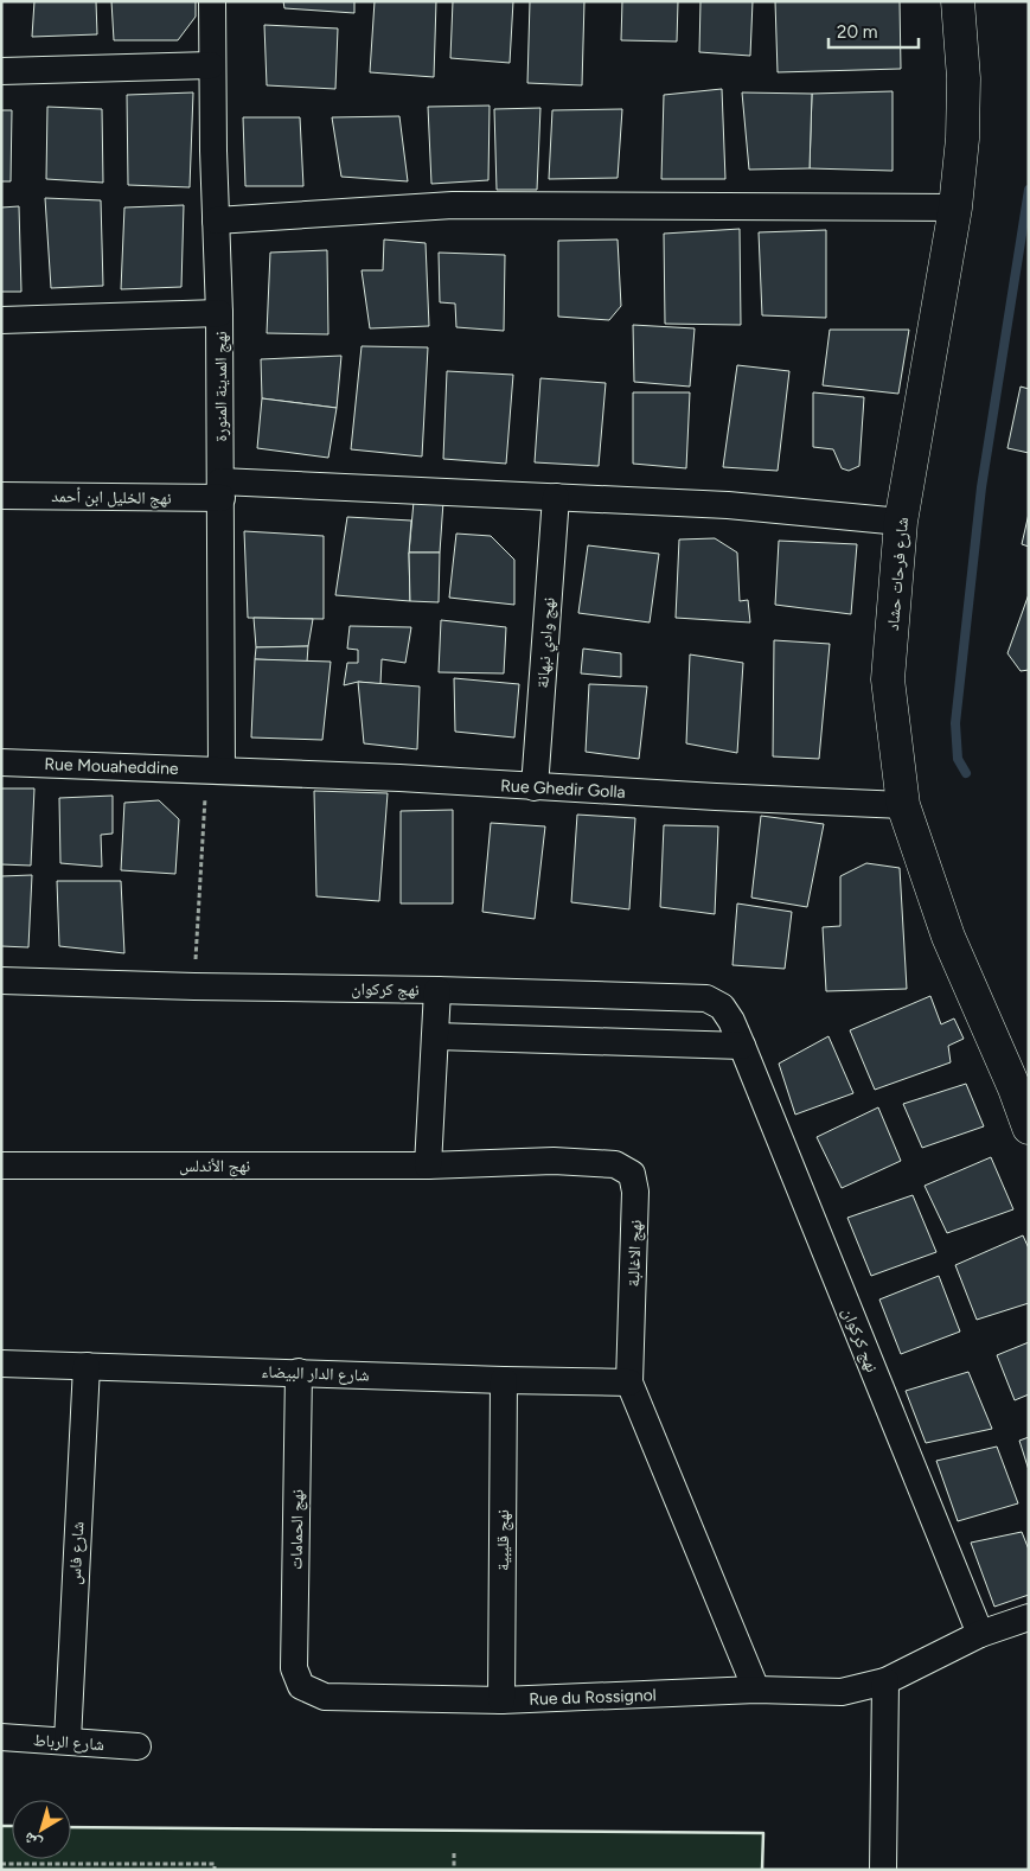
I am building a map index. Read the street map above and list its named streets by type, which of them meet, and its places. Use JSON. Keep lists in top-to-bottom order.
{
  "streets": {
    "street": [
      "نهج المدينة المنورة",
      "نهج الخليل ابن أحمد",
      "شارع فرحات حشاد",
      "نهج وادي نبهانة",
      "Rue Mouaheddine",
      "Rue Ghedir Golla",
      "نهج كركوان",
      "نهج الأندلس",
      "نهج الاغالبة",
      "شارع الدار البيضاء",
      "نهج الحمامات",
      "نهج قليبية",
      "شارع فاس",
      "Rue du Rossignol",
      "شارع الرباط"
    ]
  },
  "crossings": [
    ["نهج المدينة المنورة", "نهج الخليل ابن أحمد"],
    ["نهج المدينة المنورة", "Rue Mouaheddine"],
    ["نهج المدينة المنورة", "Rue Ghedir Golla"],
    ["نهج الخليل ابن أحمد", "شارع فرحات حشاد"],
    ["نهج الخليل ابن أحمد", "نهج وادي نبهانة"],
    ["شارع فرحات حشاد", "Rue Ghedir Golla"],
    ["نهج وادي نبهانة", "Rue Ghedir Golla"],
    ["Rue Mouaheddine", "Rue Ghedir Golla"],
    ["نهج كركوان", "Rue du Rossignol"],
    ["نهج الأندلس", "نهج الاغالبة"],
    ["نهج الاغالبة", "شارع الدار البيضاء"],
    ["نهج الاغالبة", "Rue du Rossignol"],
    ["شارع الدار البيضاء", "نهج الحمامات"],
    ["شارع الدار البيضاء", "نهج قليبية"],
    ["شارع الدار البيضاء", "شارع فاس"],
    ["نهج الحمامات", "Rue du Rossignol"],
    ["نهج قليبية", "Rue du Rossignol"],
    ["شارع فاس", "شارع الرباط"]
  ],
  "scale_bar": "20 m",
  "north": "bottom left"
}
